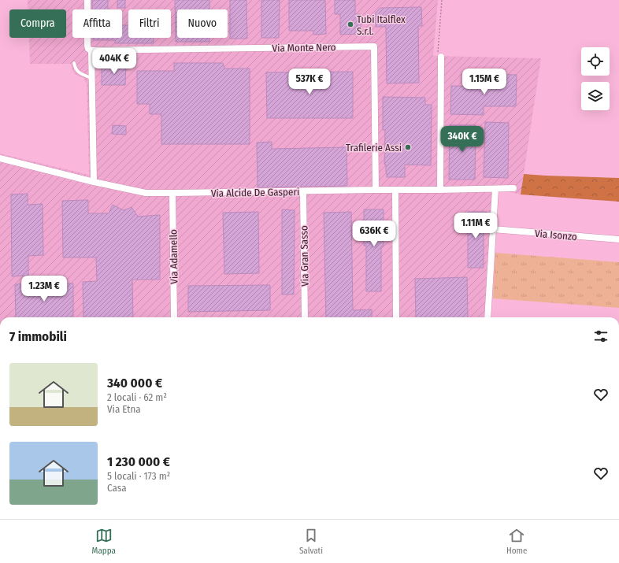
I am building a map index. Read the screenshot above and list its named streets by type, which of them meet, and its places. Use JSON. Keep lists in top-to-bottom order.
{
  "streets": {
    "street": [
      "Via Monte Nero",
      "Via Alcide De Gasperi",
      "Via Isonzo",
      "Via Gran Sasso",
      "Via Adamello"
    ]
  },
  "crossings": [
    ["Via Monte Nero", "Via Alcide De Gasperi"],
    ["Via Alcide De Gasperi", "Via Gran Sasso"],
    ["Via Alcide De Gasperi", "Via Adamello"]
  ],
  "places": ["Tubi Italflex S.r.l.", "Trafilerie Assi"],
  "page": {
    "chip": [
      "Compra",
      "Affitta",
      "Filtri",
      "Nuovo"
    ],
    "price": [
      "404K €",
      "537K €",
      "1.15M €",
      "340K €",
      "1.11M €",
      "636K €",
      "1.23M €"
    ],
    "heading": "7 immobili",
    "list": [
      {
        "name": "340 000 €",
        "note": "2 locali · 62 m² · Via Etna"
      },
      {
        "name": "1 230 000 €",
        "note": "5 locali · 173 m² · Casa"
      }
    ],
    "tabs": ["Mappa", "Salvati", "Home"]
  }
}
